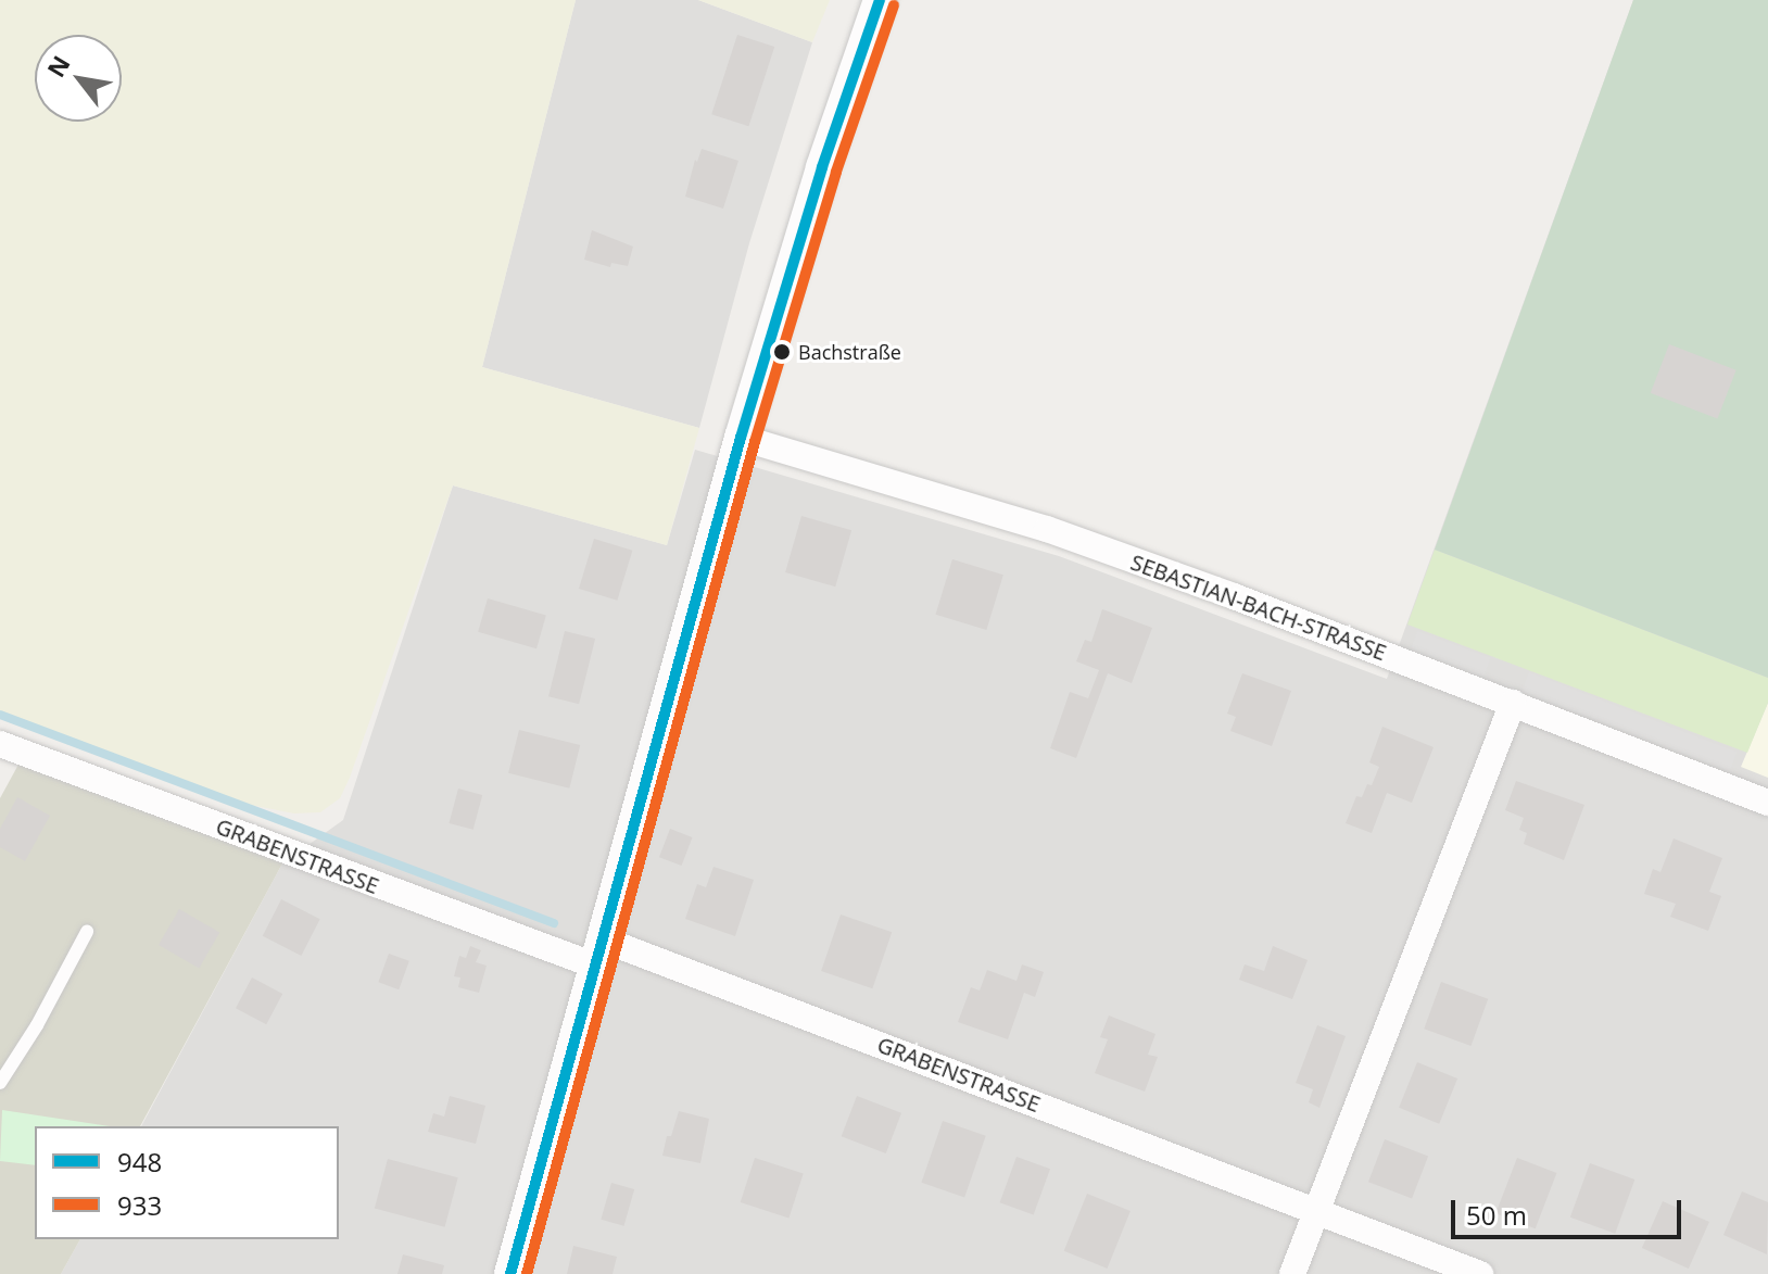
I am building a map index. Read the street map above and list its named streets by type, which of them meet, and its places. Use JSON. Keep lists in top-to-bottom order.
{
  "streets": {
    "street": ["SEBASTIAN-BACH-STRASSE", "GRABENSTRASSE"]
  },
  "places": ["Bachstraße"],
  "lines": ["transit line 948", "transit line 933"],
  "legend": ["948", "933"],
  "scale_bar": "50 m",
  "north": "top left"
}
